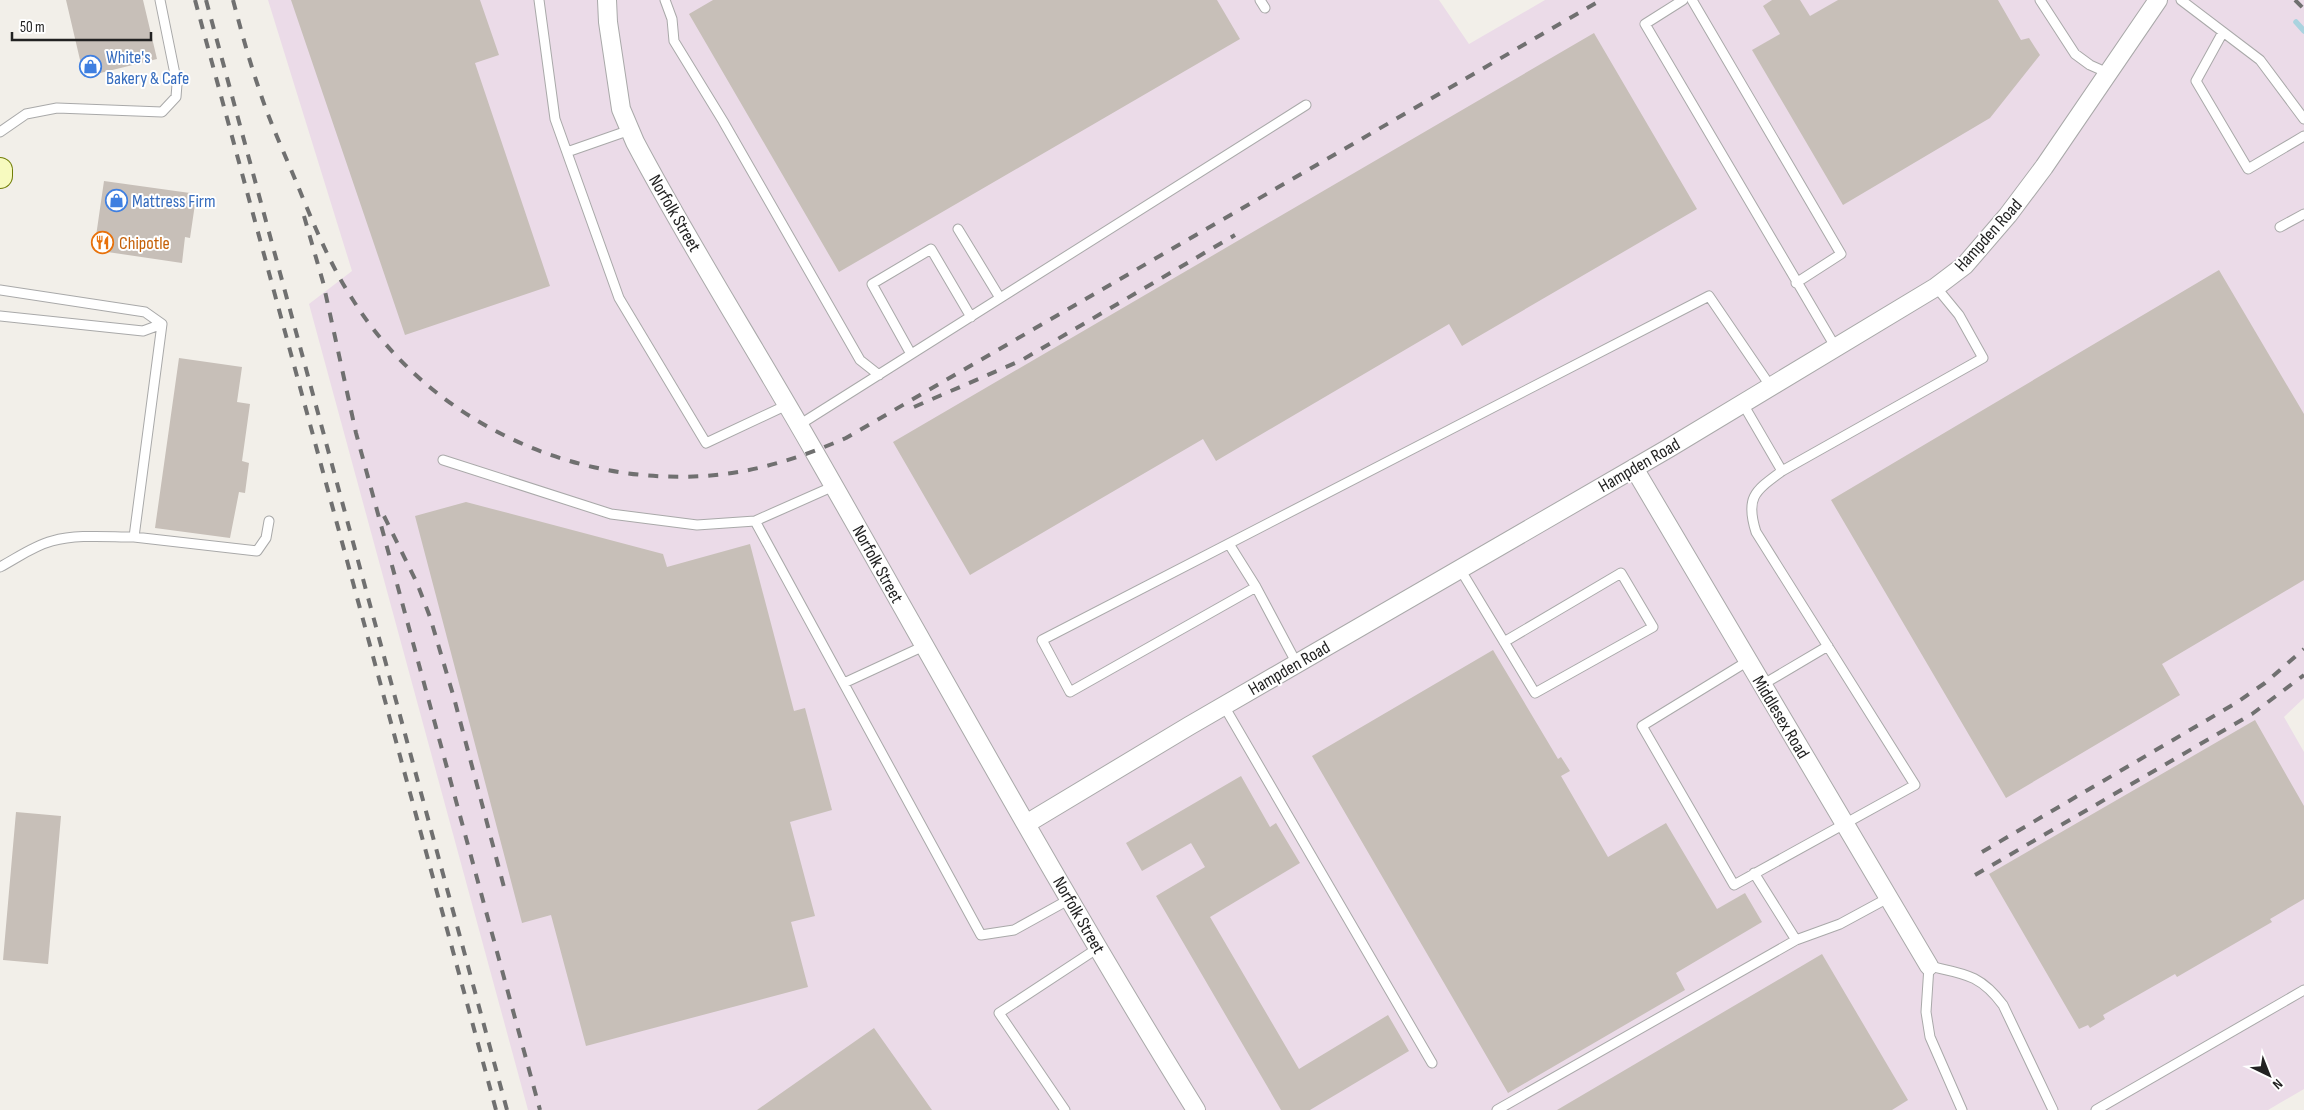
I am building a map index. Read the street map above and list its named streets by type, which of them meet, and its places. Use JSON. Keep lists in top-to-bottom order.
{
  "streets": {
    "street": ["Norfolk Street", "Hampden Road", "Middlesex Road"]
  },
  "crossings": [
    ["Norfolk Street", "Hampden Road"],
    ["Hampden Road", "Middlesex Road"]
  ],
  "places": {
    "shop": ["White's Bakery & Cafe", "Mattress Firm"],
    "restaurant": ["Chipotle"]
  },
  "scale_bar": "50 m",
  "north": "bottom right"
}
